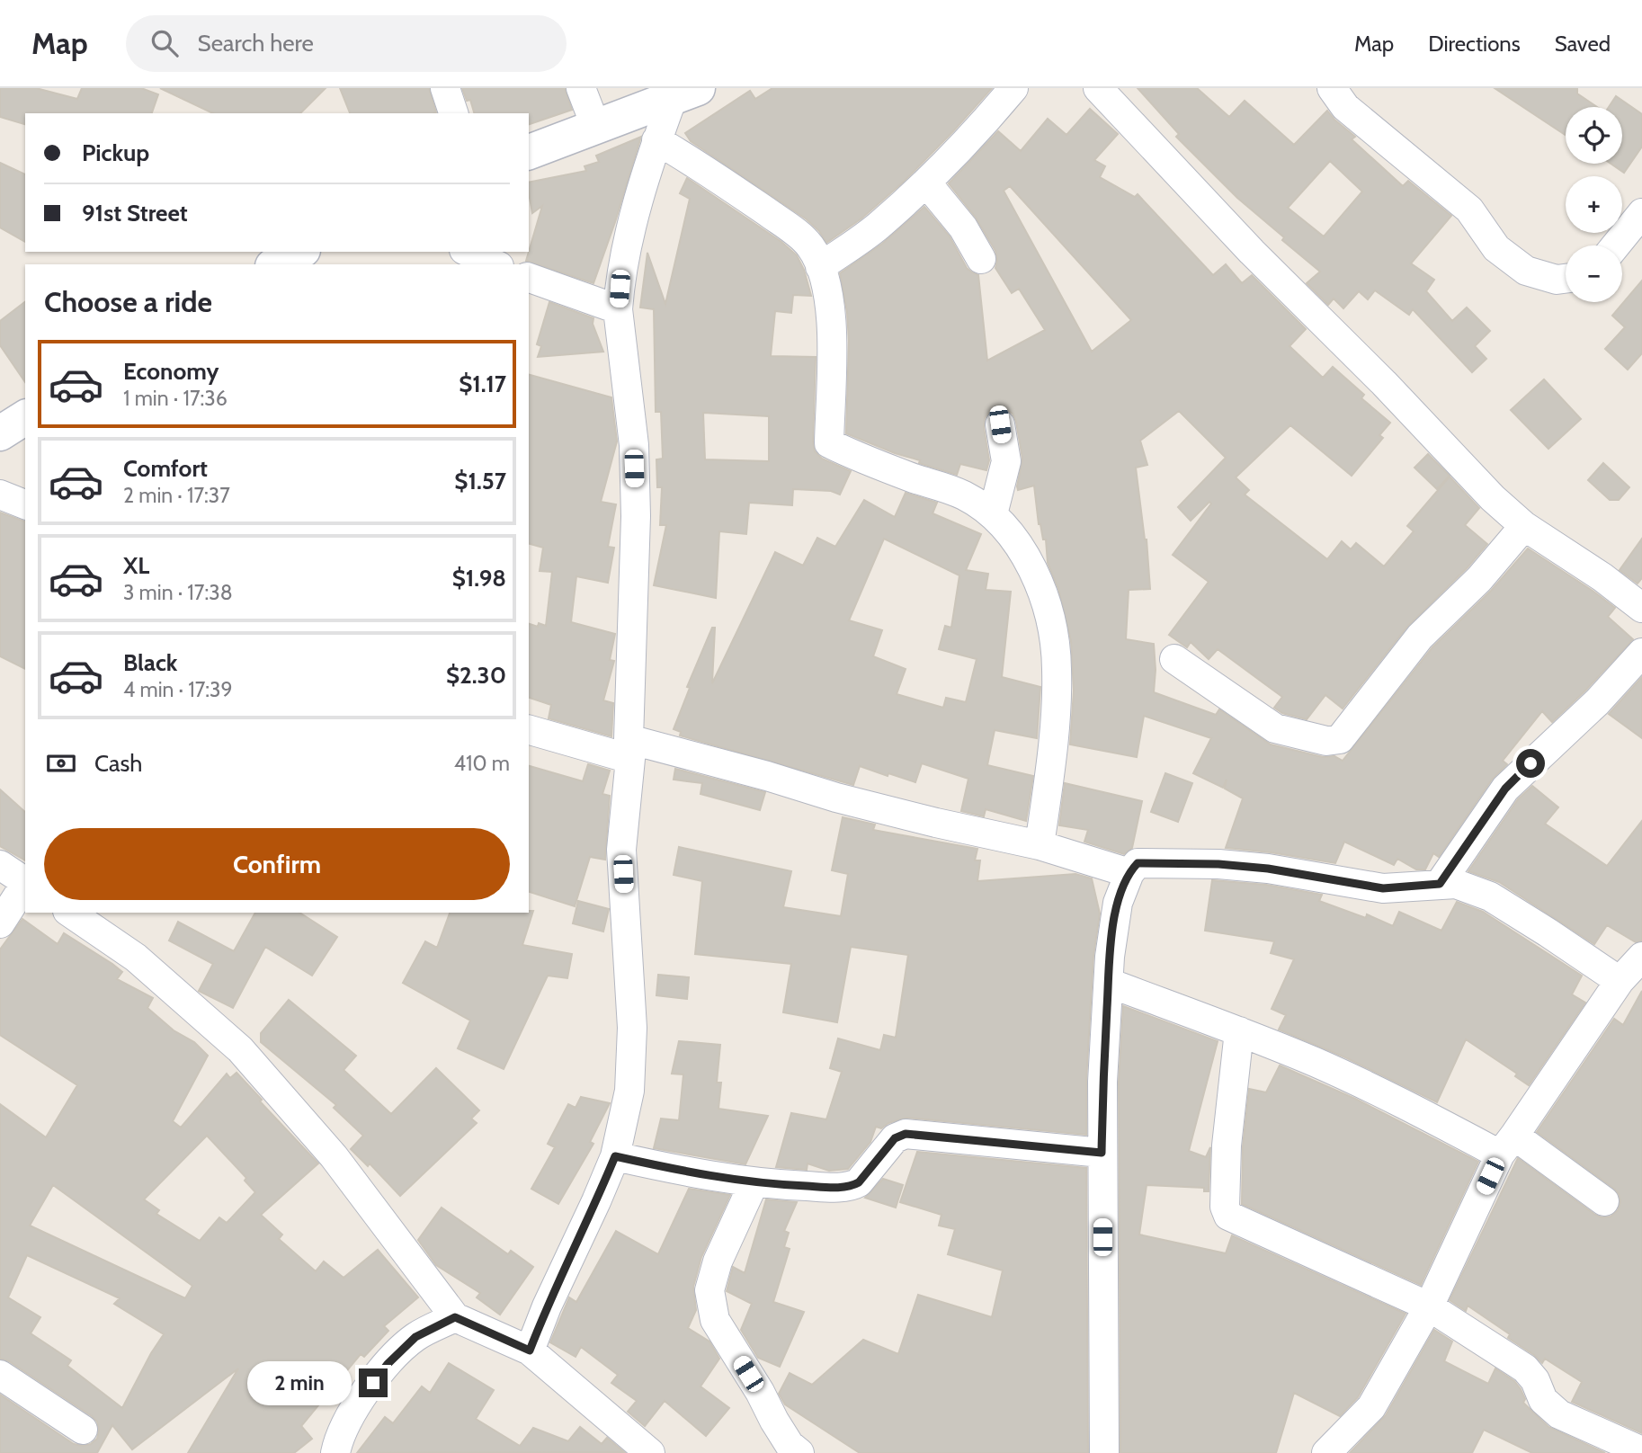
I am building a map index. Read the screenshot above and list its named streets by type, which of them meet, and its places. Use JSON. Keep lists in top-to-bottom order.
{
  "page": {
    "header": "Map",
    "search": "Search here",
    "nav": ["Map", "Directions", "Saved"],
    "map_buttons": ["+", "−"],
    "banner": ["Pickup", "91st Street"],
    "heading": "Choose a ride",
    "list": [
      {
        "name": "Economy",
        "note": "1 min · 17:36",
        "value": "$1.17"
      },
      {
        "name": "Comfort",
        "note": "2 min · 17:37",
        "value": "$1.57"
      },
      {
        "name": "XL",
        "note": "3 min · 17:38",
        "value": "$1.98"
      },
      {
        "name": "Black",
        "note": "4 min · 17:39",
        "value": "$2.30"
      }
    ],
    "pay": ["Cash", "410 m"],
    "buttons": "Confirm",
    "bubble": "2 min"
  }
}
